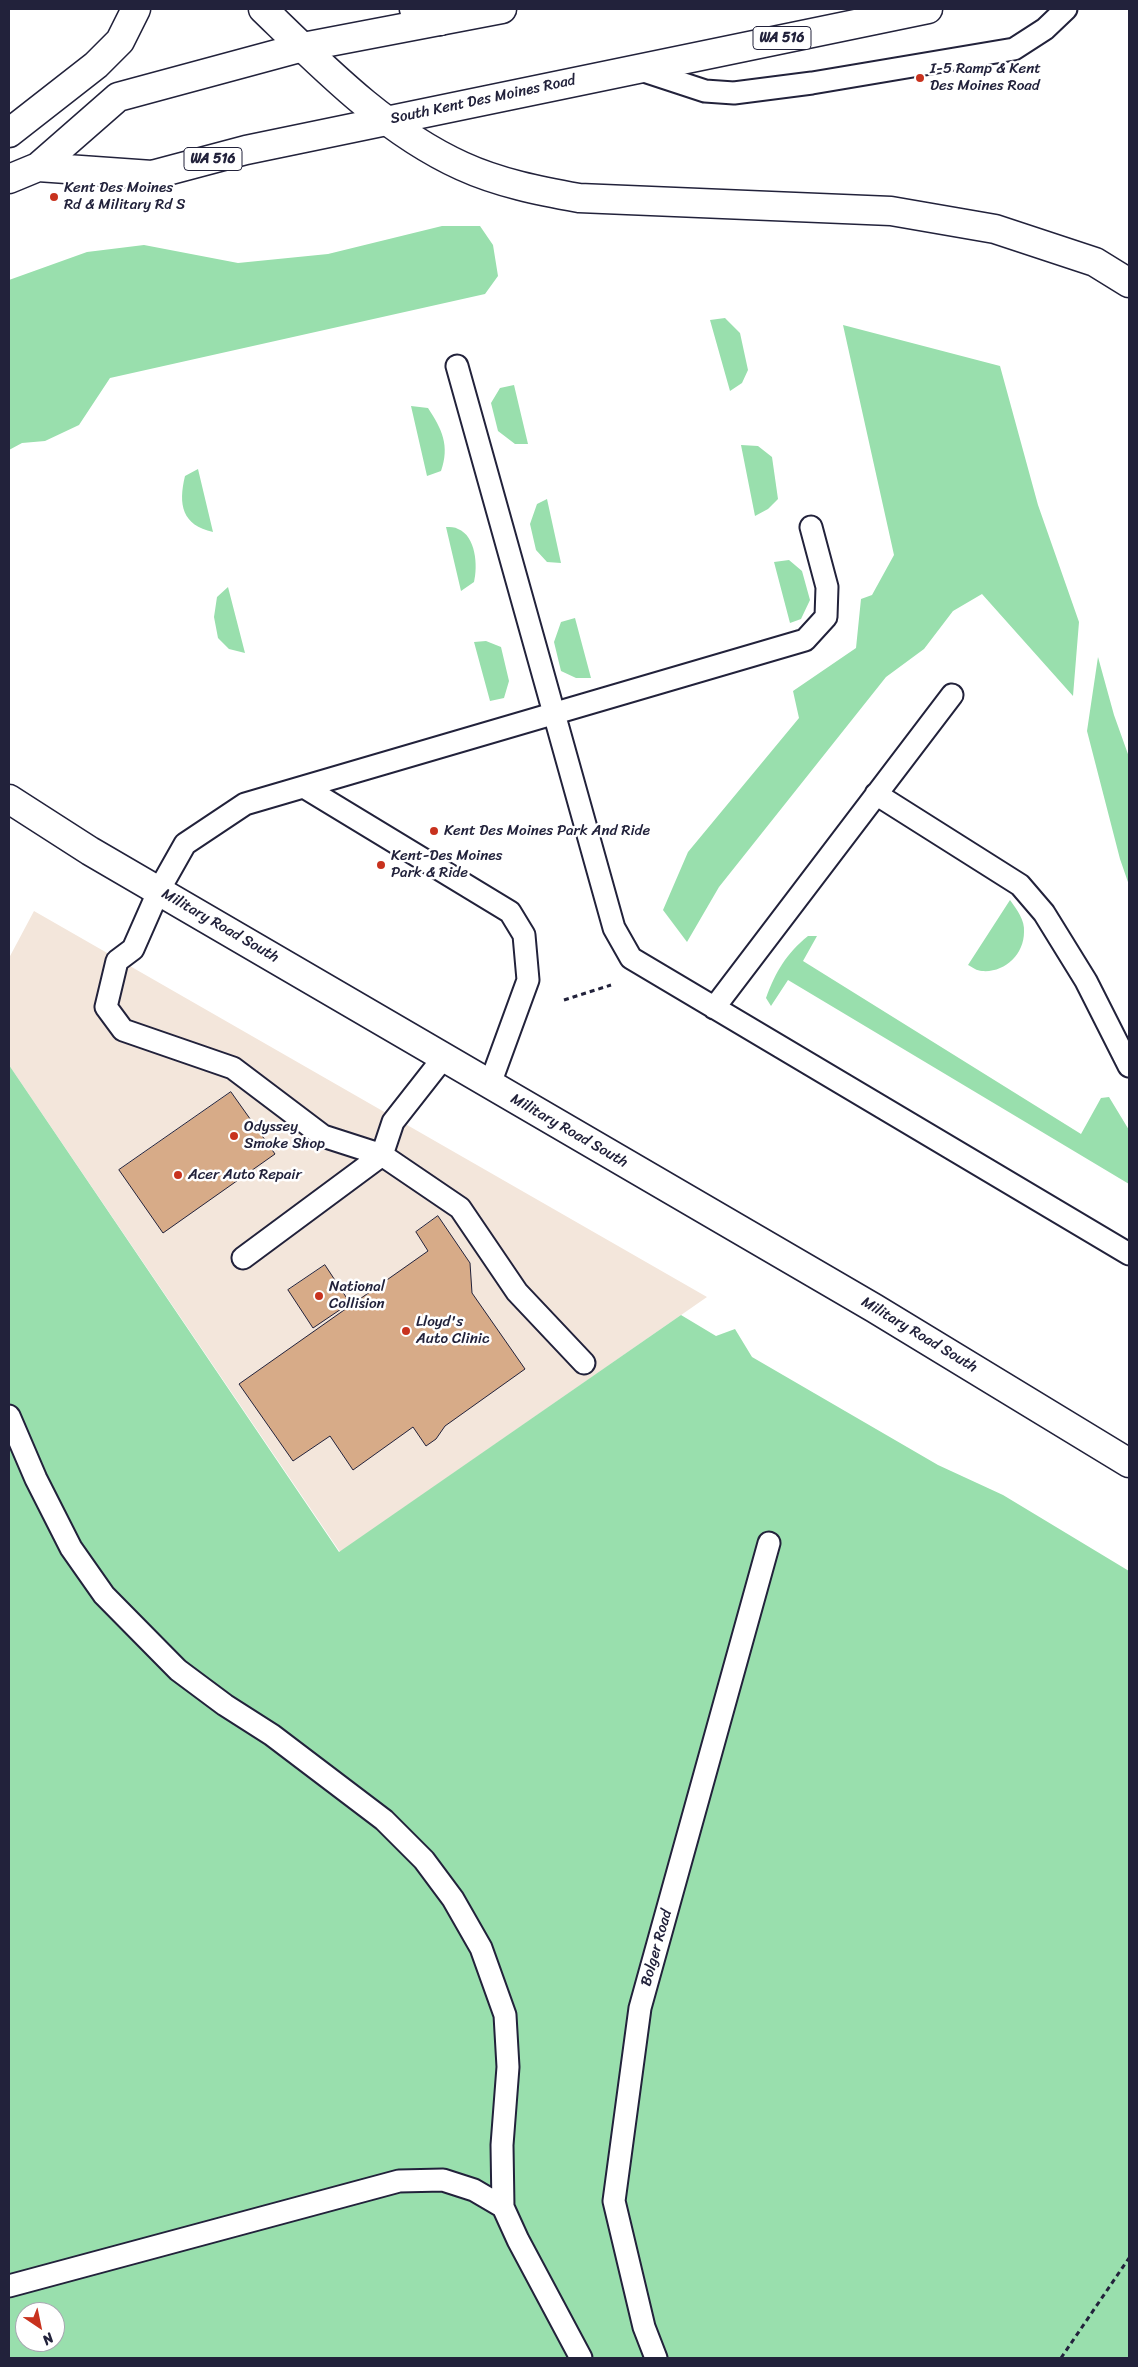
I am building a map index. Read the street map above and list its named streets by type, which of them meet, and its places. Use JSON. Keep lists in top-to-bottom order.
{
  "streets": {
    "main road": ["WA 516", "South Kent Des Moines Road", "Military Road South"],
    "lane": ["Bolger Road"]
  },
  "places": [
    "I-5 Ramp & Kent Des Moines Road",
    "Kent Des Moines Rd & Military Rd S",
    "Kent Des Moines Park And Ride",
    "Kent-Des Moines Park & Ride",
    "Odyssey Smoke Shop",
    "Acer Auto Repair",
    "National Collision",
    "Lloyd's Auto Clinic"
  ],
  "north": "bottom right"
}
